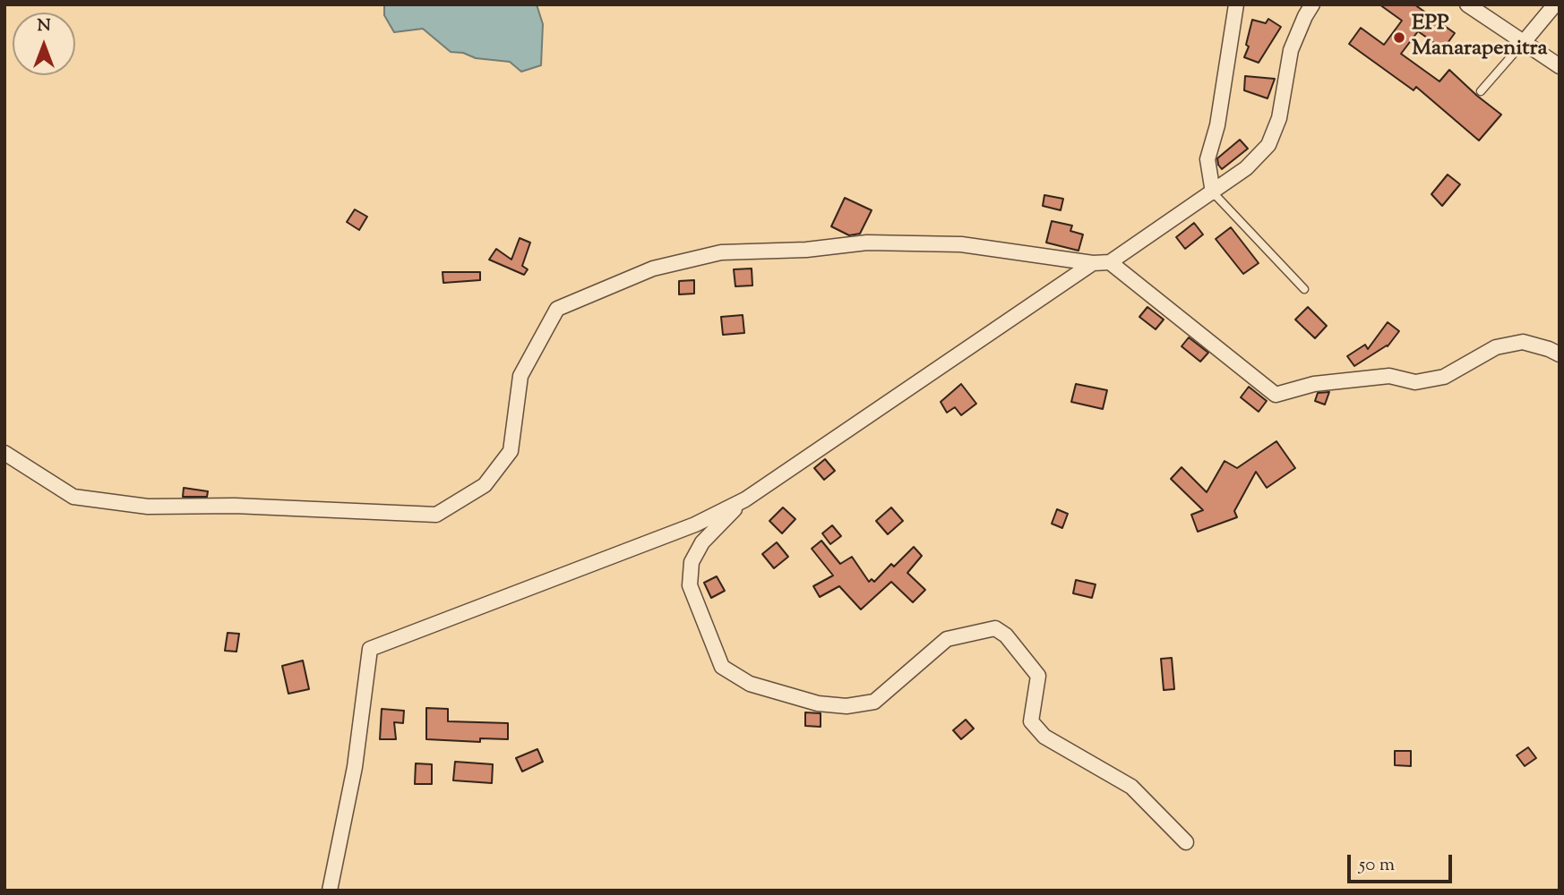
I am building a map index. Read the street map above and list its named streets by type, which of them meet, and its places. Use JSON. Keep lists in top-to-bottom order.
{
  "places": ["EPP Manarapenitra"],
  "scale_bar": "50 m",
  "north": "top"
}
